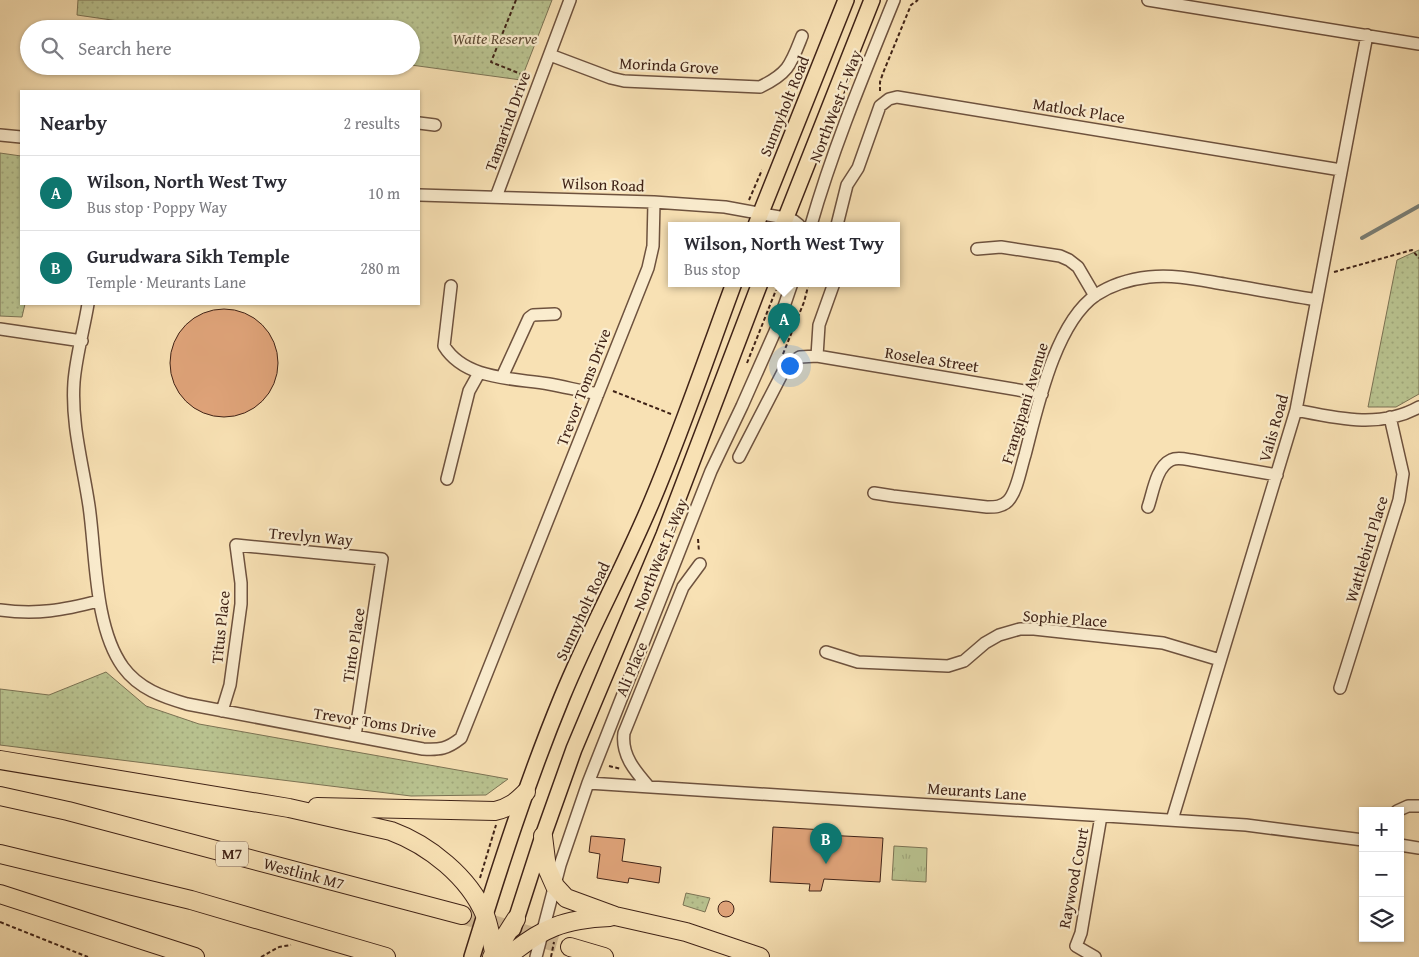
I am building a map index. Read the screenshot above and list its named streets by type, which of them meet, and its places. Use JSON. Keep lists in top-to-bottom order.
{
  "streets": {
    "highway": ["M7", "Westlink M7"],
    "main road": ["Sunnyholt Road"],
    "street": [
      "Morinda Grove",
      "NorthWest T-Way",
      "Matlock Place",
      "Tamarind Drive",
      "Wilson Road",
      "Roselea Street",
      "Trevor Toms Drive",
      "Frangipani Avenue",
      "Valis Road",
      "Trevlyn Way",
      "Wattlebird Place",
      "Sophie Place",
      "Titus Place",
      "Tinto Place",
      "Ali Place",
      "Meurants Lane",
      "Raywood Court"
    ]
  },
  "crossings": [
    ["Morinda Grove", "Tamarind Drive"],
    ["Sunnyholt Road", "Wilson Road"],
    ["NorthWest T-Way", "Meurants Lane"],
    ["Matlock Place", "Valis Road"],
    ["Tamarind Drive", "Wilson Road"],
    ["Wilson Road", "Trevor Toms Drive"],
    ["Roselea Street", "Frangipani Avenue"],
    ["Trevor Toms Drive", "Titus Place"],
    ["Trevor Toms Drive", "Tinto Place"],
    ["Frangipani Avenue", "Valis Road"],
    ["Valis Road", "Sophie Place"],
    ["Valis Road", "Meurants Lane"],
    ["Trevlyn Way", "Titus Place"],
    ["Trevlyn Way", "Tinto Place"],
    ["Ali Place", "Meurants Lane"],
    ["Meurants Lane", "Raywood Court"]
  ],
  "parks": ["Waite Reserve"],
  "page": {
    "search": "Search here",
    "heading": ["Nearby", "2 results"],
    "list": [
      {
        "mark": "A",
        "name": "Wilson, North West Twy",
        "note": "Bus stop · Poppy Way",
        "value": "10 m"
      },
      {
        "mark": "B",
        "name": "Gurudwara Sikh Temple",
        "note": "Temple · Meurants Lane",
        "value": "280 m"
      }
    ],
    "popup": ["Wilson, North West Twy", "Bus stop"],
    "pins": ["A", "B"],
    "map_buttons": ["+", "−"]
  }
}
